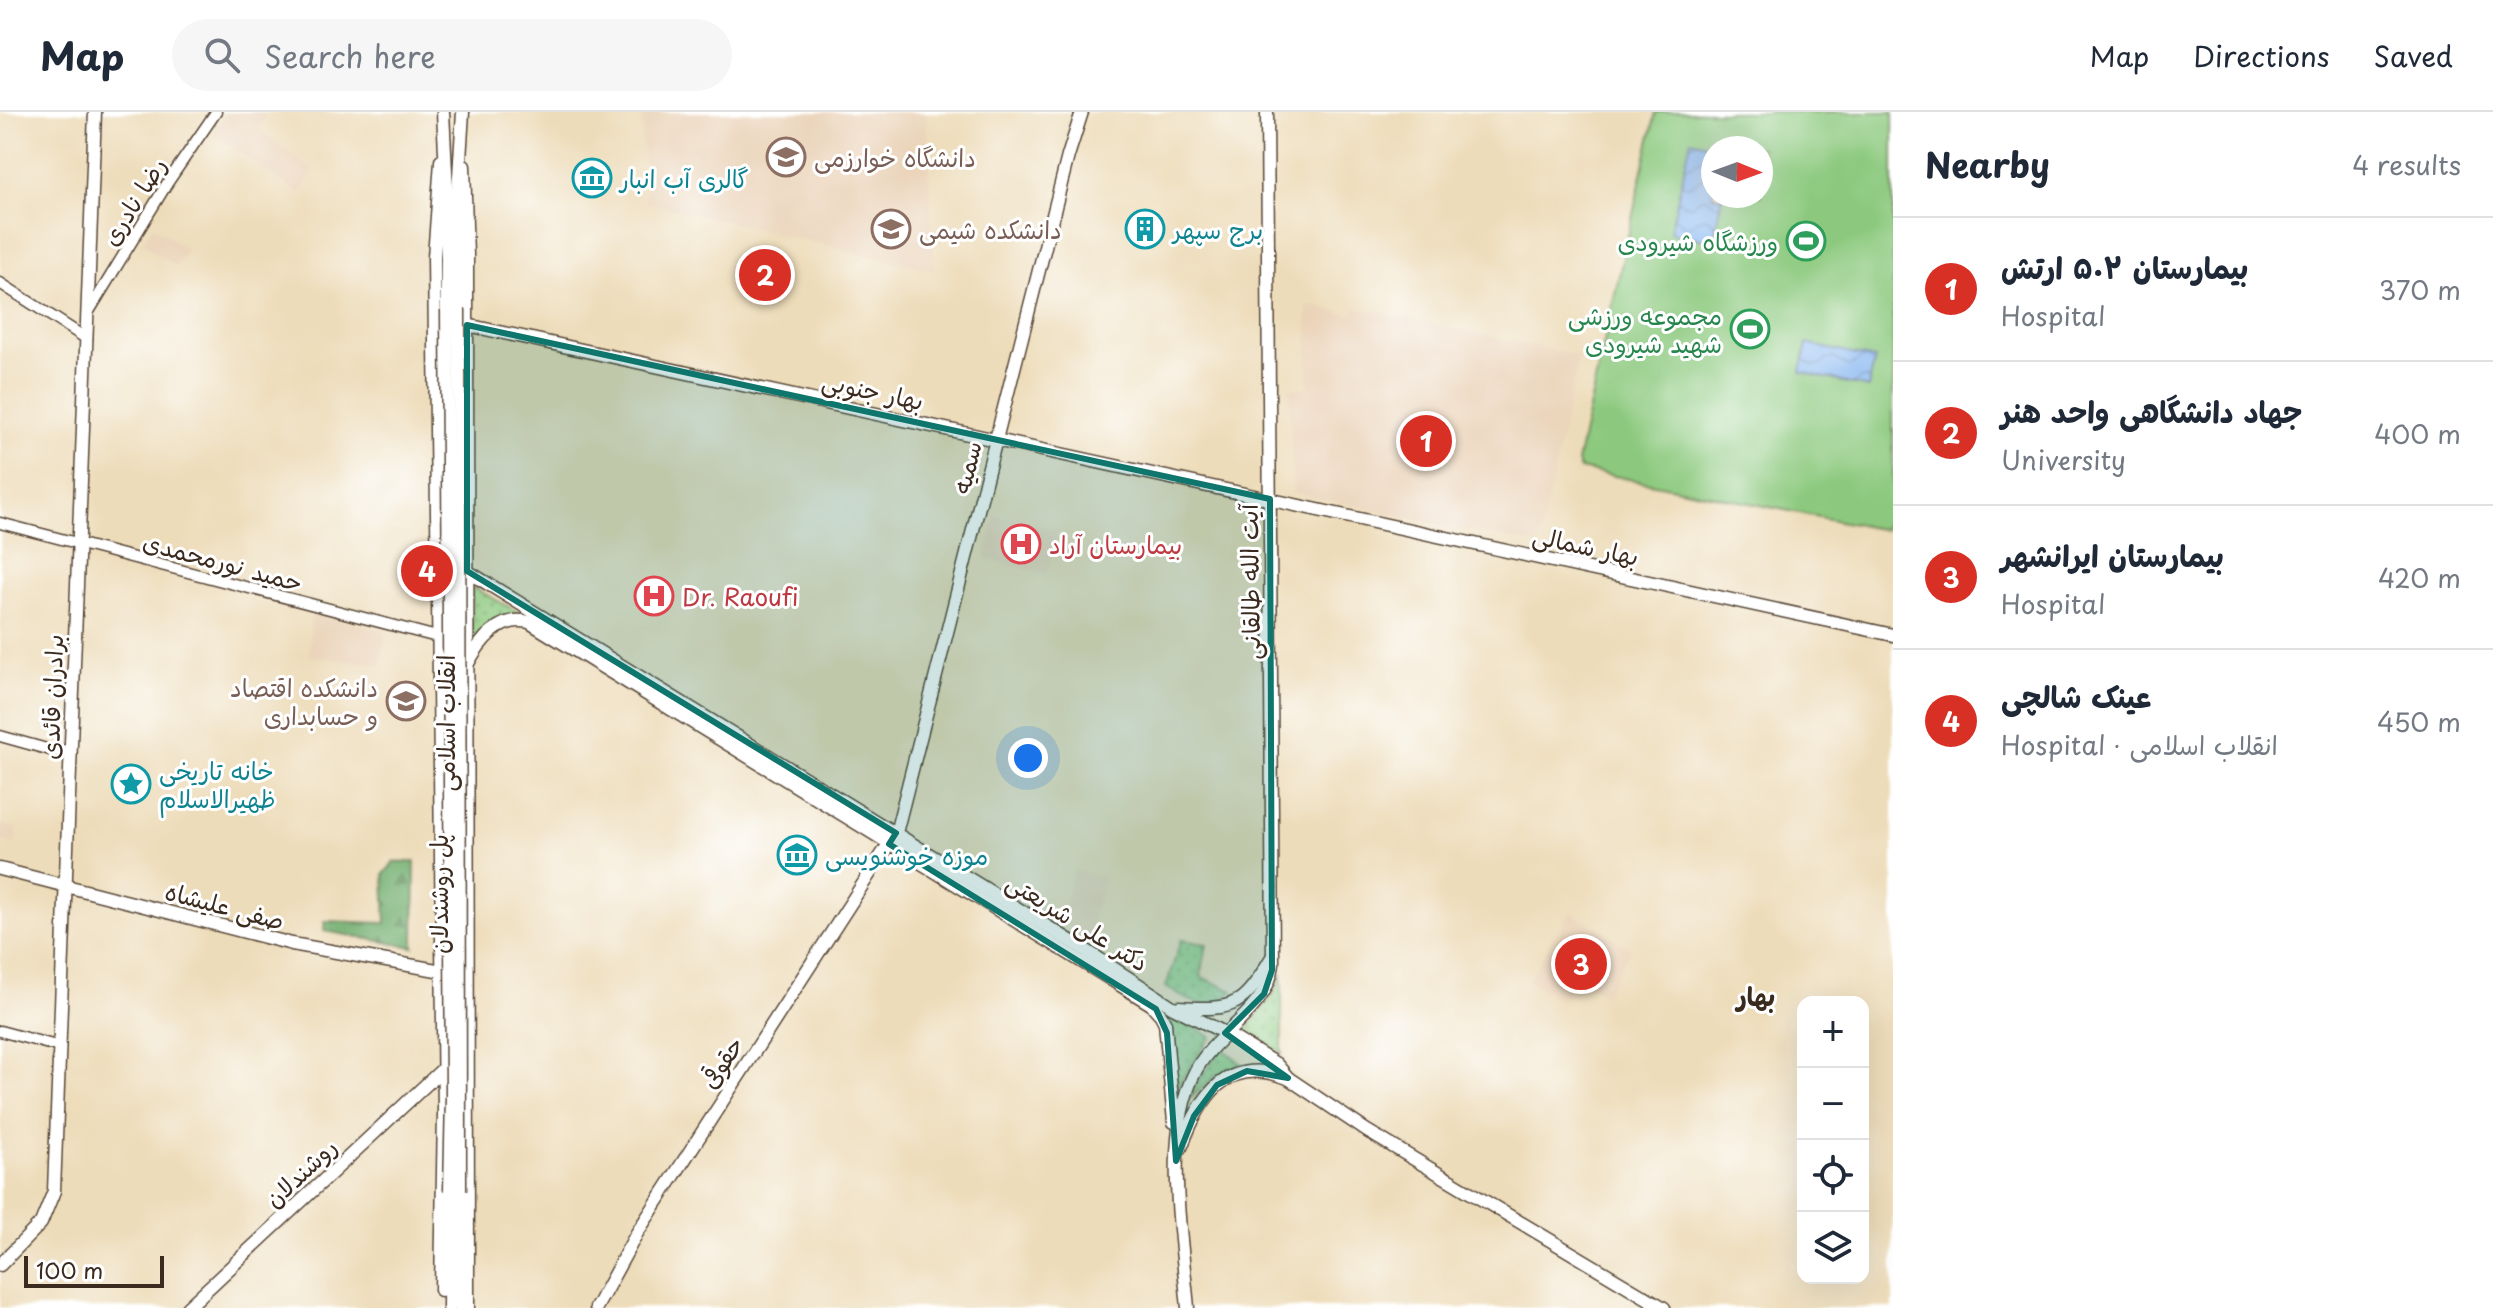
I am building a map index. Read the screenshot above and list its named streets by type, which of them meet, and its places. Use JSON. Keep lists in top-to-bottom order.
{
  "streets": {
    "main road": [
      "بهار جنوبی",
      "سمیه",
      "بهار شمالی",
      "آیت الله طالقانی",
      "برادران قائدی",
      "انقلاب اسلامی",
      "پل روشندلان",
      "صفی علیشاه",
      "دکتر علی شریعتی",
      "حقوقی",
      "روشندلان"
    ],
    "street": ["رضا نادری", "حمید نورمحمدی"]
  },
  "crossings": [
    ["رضا نادری", "برادران قائدی"],
    ["بهار جنوبی", "سمیه"],
    ["بهار جنوبی", "بهار شمالی"],
    ["بهار جنوبی", "آیت الله طالقانی"],
    ["بهار جنوبی", "انقلاب اسلامی"],
    ["سمیه", "دکتر علی شریعتی"],
    ["سمیه", "حقوقی"],
    ["بهار شمالی", "آیت الله طالقانی"],
    ["حمید نورمحمدی", "برادران قائدی"],
    ["حمید نورمحمدی", "انقلاب اسلامی"],
    ["آیت الله طالقانی", "دکتر علی شریعتی"],
    ["برادران قائدی", "صفی علیشاه"],
    ["انقلاب اسلامی", "پل روشندلان"],
    ["انقلاب اسلامی", "صفی علیشاه"],
    ["انقلاب اسلامی", "دکتر علی شریعتی"],
    ["انقلاب اسلامی", "روشندلان"],
    ["دکتر علی شریعتی", "حقوقی"]
  ],
  "districts": ["بهار"],
  "places": {
    "school or university": ["دانشگاه خوارزمی", "دانشکده شیمی", "دانشکده اقتصاد و حسابداری"],
    "museum": ["گالری آب انبار", "موزه خوشنویسی"],
    "building": ["برج سپهر"],
    "sports": ["ورزشگاه شیرودی", "مجموعه ورزشی شهید شیرودی"],
    "hospital": ["بیمارستان آراد", "Dr. Raoufi"],
    "place": ["خانه تاریخی ظهیرالاسلام"]
  },
  "scale_bar": "100 m",
  "north": "right",
  "page": {
    "header": "Map",
    "search": "Search here",
    "nav": ["Map", "Directions", "Saved"],
    "heading": ["Nearby", "4 results"],
    "list": [
      {
        "mark": "1",
        "name": "بیمارستان ۵۰۲ ارتش",
        "note": "Hospital",
        "value": "370 m"
      },
      {
        "mark": "2",
        "name": "جهاد دانشگاهی واحد هنر",
        "note": "University",
        "value": "400 m"
      },
      {
        "mark": "3",
        "name": "بیمارستان ایرانشهر",
        "note": "Hospital",
        "value": "420 m"
      },
      {
        "mark": "4",
        "name": "عينک شالچی",
        "note": "Hospital · انقلاب اسلامی",
        "value": "450 m"
      }
    ],
    "pins": [
      "2",
      "1",
      "4",
      "3"
    ],
    "map_buttons": ["+", "−"],
    "scale": "100 m"
  }
}
